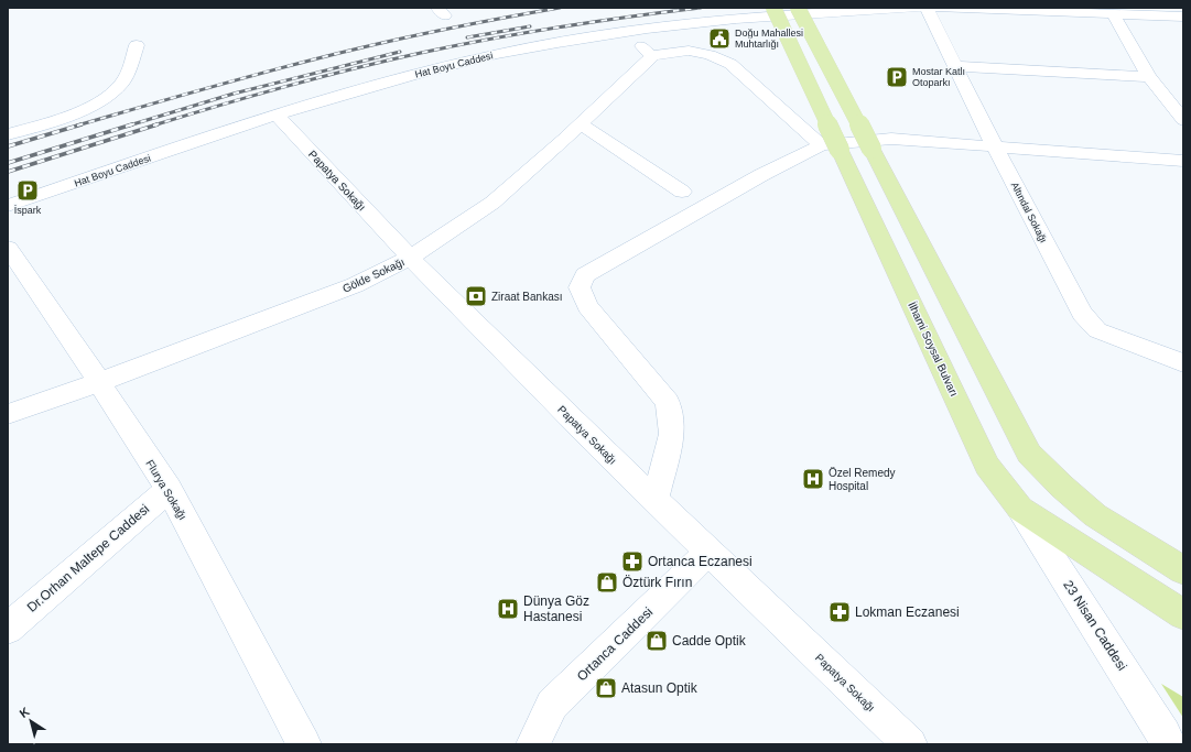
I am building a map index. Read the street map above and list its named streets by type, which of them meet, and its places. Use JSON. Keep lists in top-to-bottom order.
{
  "streets": {
    "main road": ["İlhami Soysal Bulvarı"],
    "street": [
      "Hat Boyu Caddesi",
      "Papatya Sokağı",
      "Altındal Sokağı",
      "Gölde Sokağı",
      "Flurya Sokağı",
      "Dr.Orhan Maltepe Caddesi",
      "23 Nisan Caddesi",
      "Ortanca Caddesi"
    ]
  },
  "crossings": [
    ["Hat Boyu Caddesi", "Papatya Sokağı"],
    ["Papatya Sokağı", "Gölde Sokağı"],
    ["Papatya Sokağı", "Ortanca Caddesi"],
    ["Gölde Sokağı", "Flurya Sokağı"],
    ["İlhami Soysal Bulvarı", "23 Nisan Caddesi"],
    ["Flurya Sokağı", "Dr.Orhan Maltepe Caddesi"]
  ],
  "places": {
    "public building": ["Doğu Mahallesi Muhtarlığı"],
    "parking": ["Mostar Katlı Otoparkı", "İspark"],
    "bank": ["Ziraat Bankası"],
    "hospital": ["Özel Remedy Hospital", "Dünya Göz Hastanesi"],
    "pharmacy": ["Ortanca Eczanesi", "Lokman Eczanesi"],
    "shop": ["Öztürk Fırın", "Cadde Optik", "Atasun Optik"]
  },
  "north": "top left"
}
